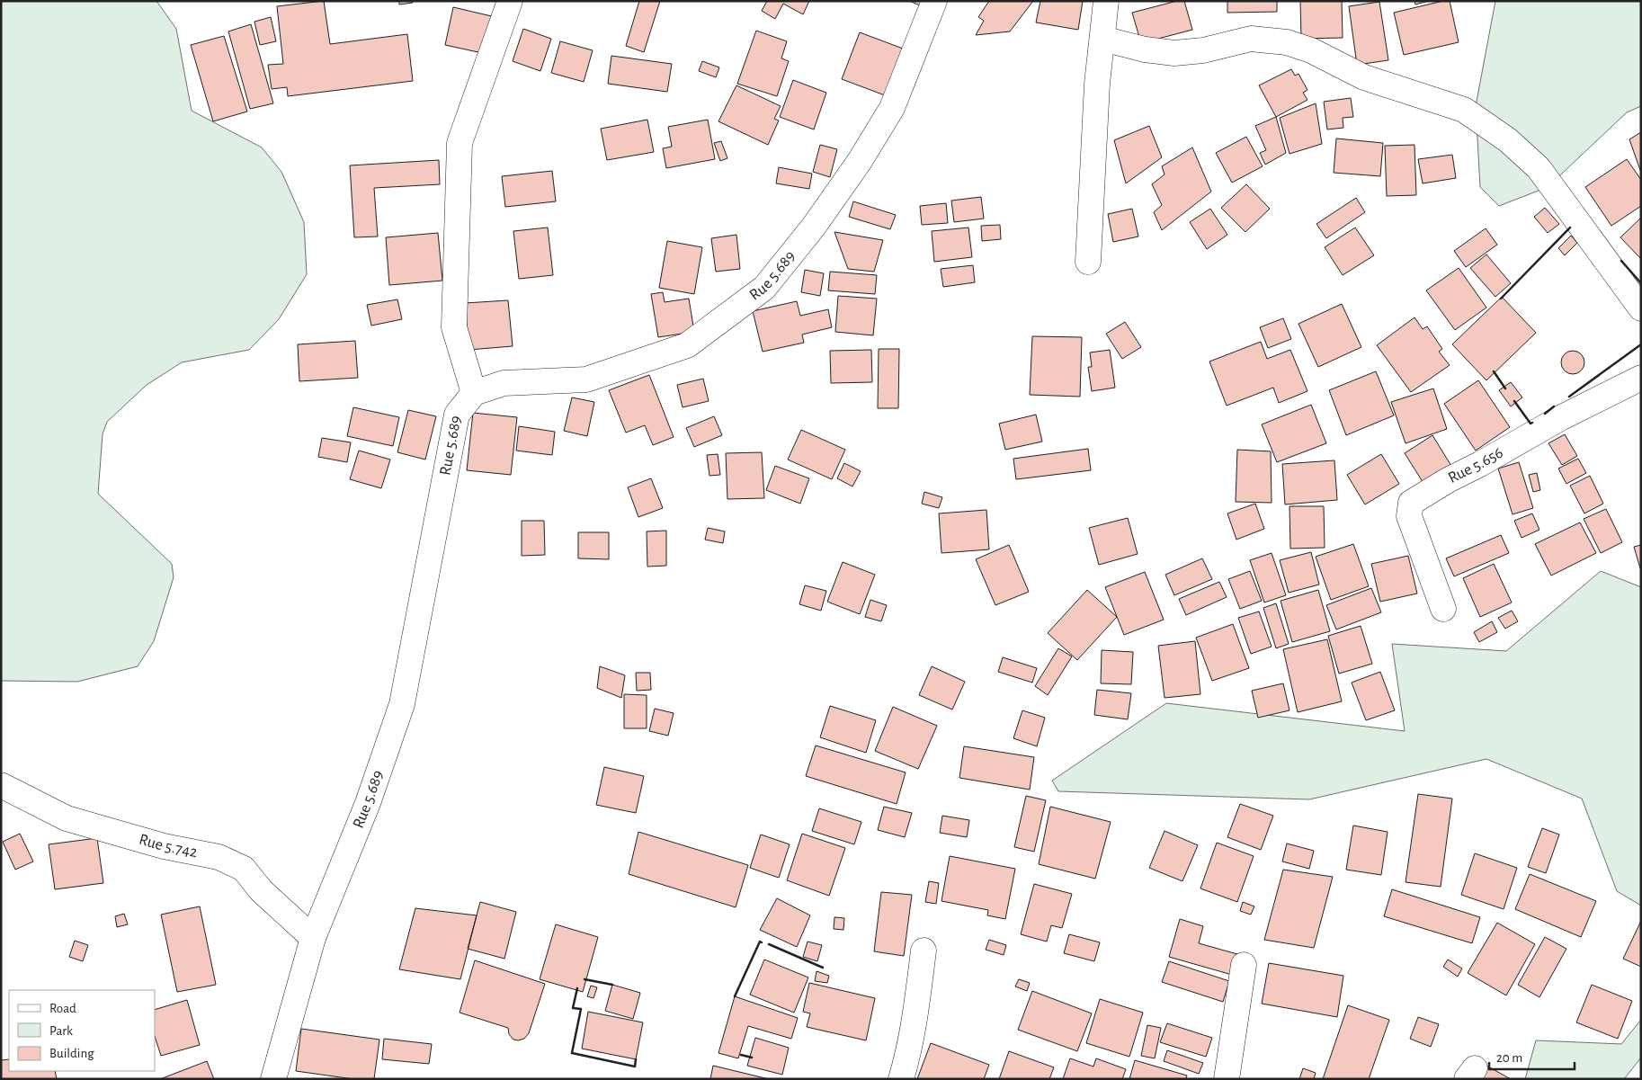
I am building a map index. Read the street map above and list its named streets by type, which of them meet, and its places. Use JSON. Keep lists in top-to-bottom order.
{
  "streets": {
    "street": ["Rue 5.689", "Rue 5.656", "Rue 5.742"]
  },
  "crossings": [
    ["Rue 5.689", "Rue 5.742"]
  ],
  "legend": ["Road", "Park", "Building"],
  "scale_bar": "20 m"
}
